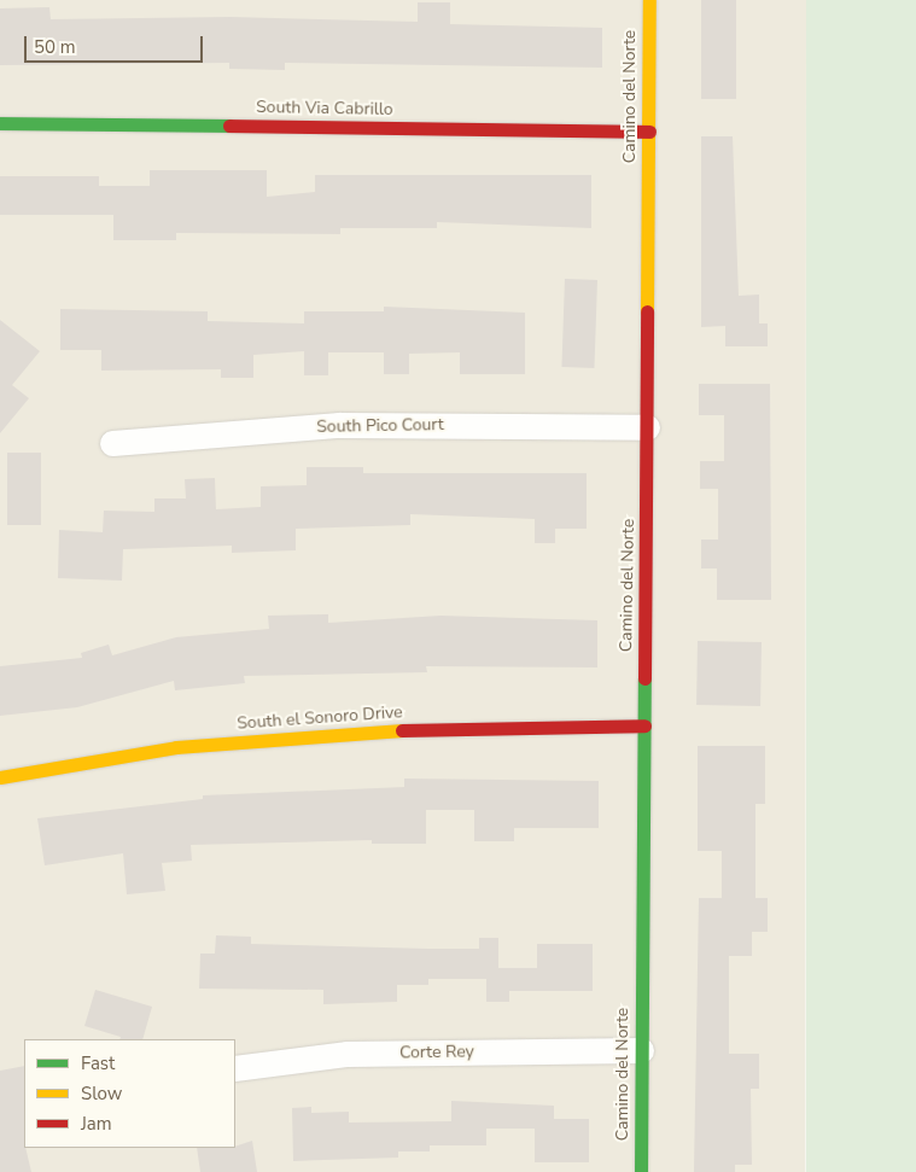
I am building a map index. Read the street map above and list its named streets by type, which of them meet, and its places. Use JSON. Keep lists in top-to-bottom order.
{
  "streets": {
    "street": [
      "Camino del Norte",
      "South Via Cabrillo",
      "South Pico Court",
      "South el Sonoro Drive",
      "Corte Rey"
    ]
  },
  "crossings": [
    ["Camino del Norte", "South Via Cabrillo"],
    ["Camino del Norte", "South Pico Court"],
    ["Camino del Norte", "South el Sonoro Drive"],
    ["Camino del Norte", "Corte Rey"]
  ],
  "legend": ["Fast", "Slow", "Jam"],
  "scale_bar": "50 m"
}
